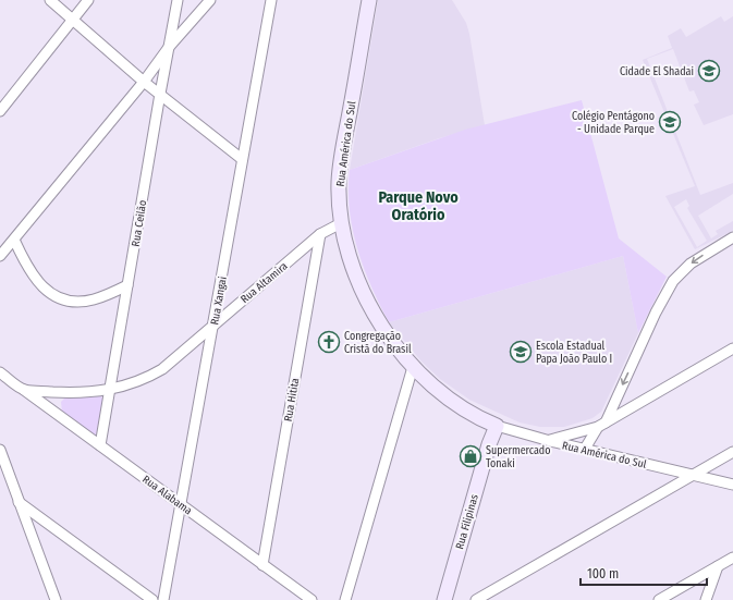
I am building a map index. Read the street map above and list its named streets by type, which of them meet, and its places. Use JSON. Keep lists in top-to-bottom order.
{
  "streets": {
    "main road": ["Rua América do Sul", "Rua Filipinas"],
    "street": [
      "Rua Ceilão",
      "Rua Altamira",
      "Rua Xangai",
      "Rua Hitita",
      "Rua Alabama"
    ]
  },
  "crossings": [
    ["Rua América do Sul", "Rua Altamira"],
    ["Rua América do Sul", "Rua Filipinas"],
    ["Rua Ceilão", "Rua Altamira"],
    ["Rua Ceilão", "Rua Alabama"],
    ["Rua Altamira", "Rua Xangai"],
    ["Rua Altamira", "Rua Hitita"],
    ["Rua Altamira", "Rua Alabama"],
    ["Rua Xangai", "Rua Alabama"],
    ["Rua Hitita", "Rua Alabama"]
  ],
  "districts": ["Parque Novo Oratório"],
  "places": {
    "school or university": ["Cidade El Shadai", "Colégio Pentágono - Unidade Parque", "Escola Estadual Papa João Paulo I"],
    "church": ["Congregação Cristã do Brasil"],
    "shop": ["Supermercado Tonaki"]
  },
  "scale_bar": "100 m"
}
